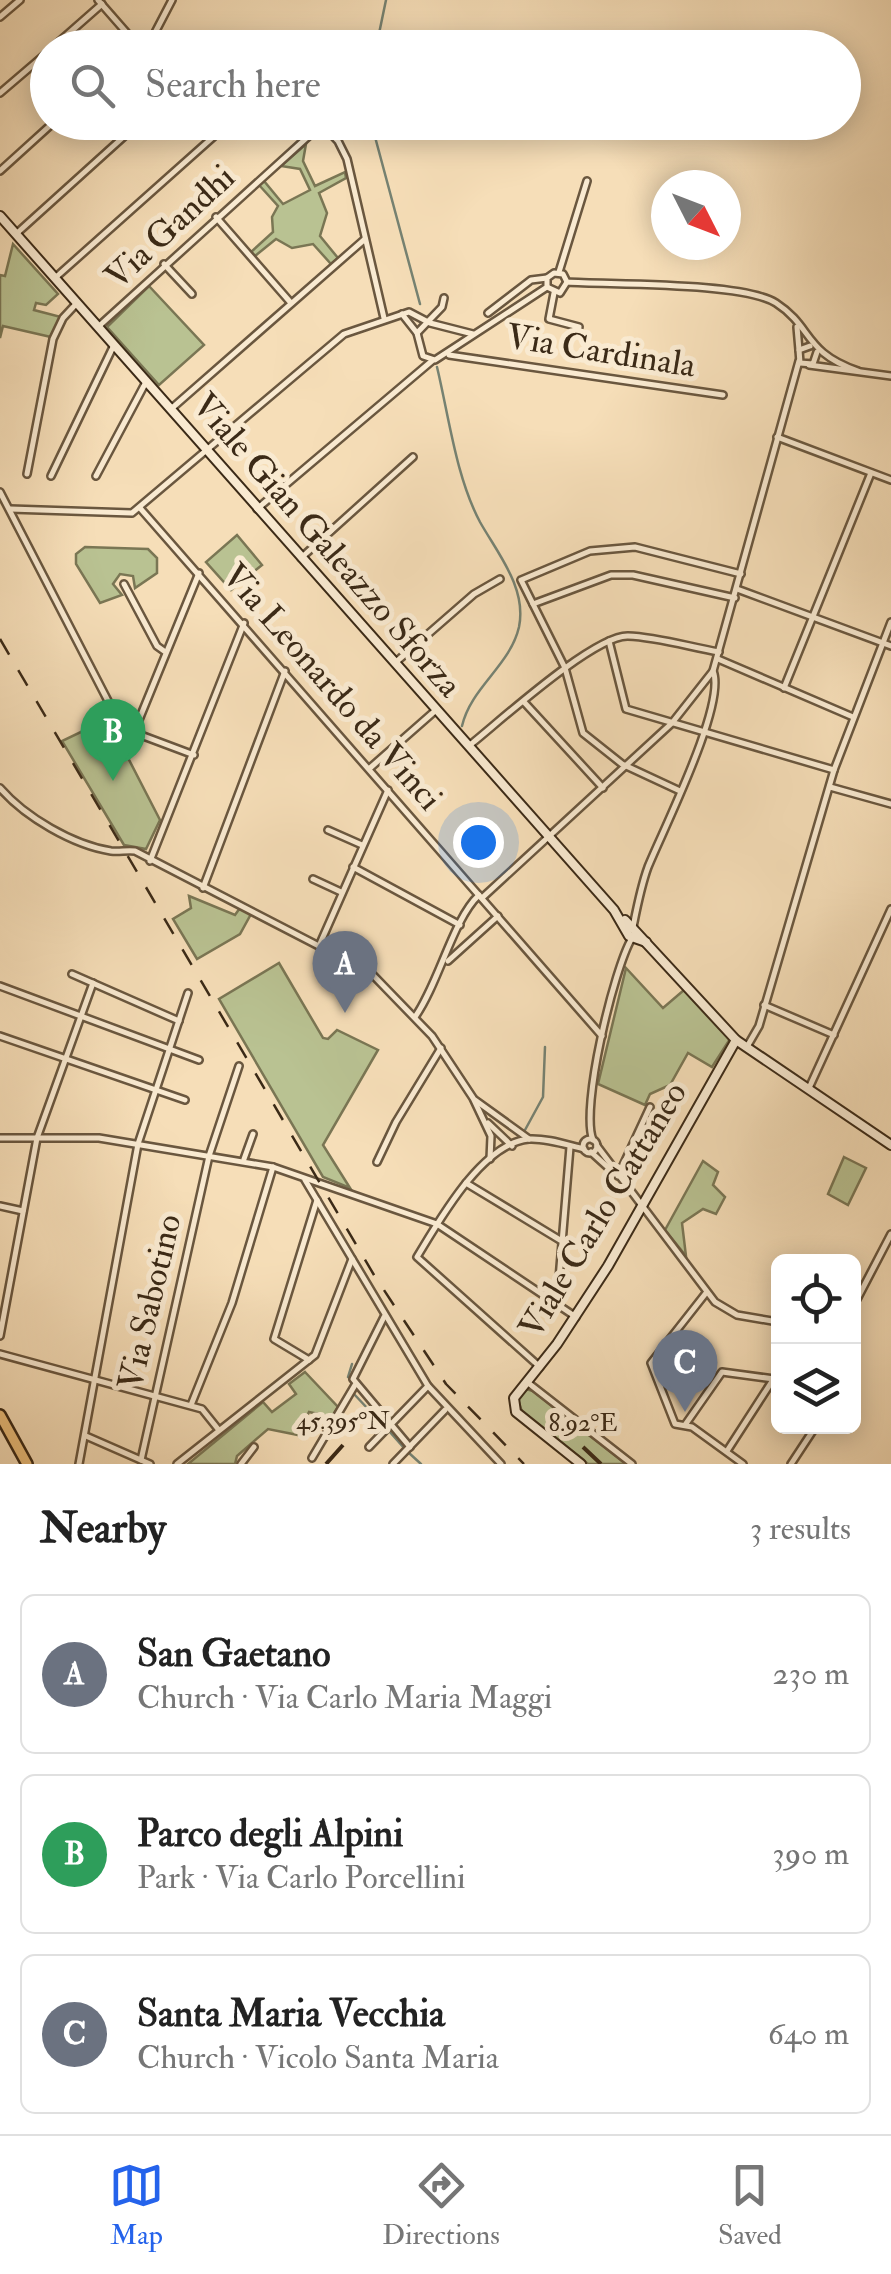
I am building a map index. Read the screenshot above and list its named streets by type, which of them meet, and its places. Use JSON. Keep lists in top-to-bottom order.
{
  "streets": {
    "street": [
      "Via Gandhi",
      "Via Cardinala",
      "Viale Gian Galeazzo Sforza",
      "Via Leonardo da Vinci",
      "Viale Carlo Cattaneo",
      "Via Sabotino"
    ]
  },
  "crossings": [
    ["Via Gandhi", "Viale Gian Galeazzo Sforza"],
    ["Viale Gian Galeazzo Sforza", "Viale Carlo Cattaneo"]
  ],
  "north": "bottom right",
  "page": {
    "search": "Search here",
    "pins": ["B", "A", "C"],
    "heading": ["Nearby", "3 results"],
    "list": [
      {
        "mark": "A",
        "name": "San Gaetano",
        "note": "Church · Via Carlo Maria Maggi",
        "value": "230 m"
      },
      {
        "mark": "B",
        "name": "Parco degli Alpini",
        "note": "Park · Via Carlo Porcellini",
        "value": "390 m"
      },
      {
        "mark": "C",
        "name": "Santa Maria Vecchia",
        "note": "Church · Vicolo Santa Maria",
        "value": "640 m"
      }
    ],
    "nav": ["Map", "Directions", "Saved"]
  },
  "coordinates": ["45.395°N", "8.92°E"]
}
